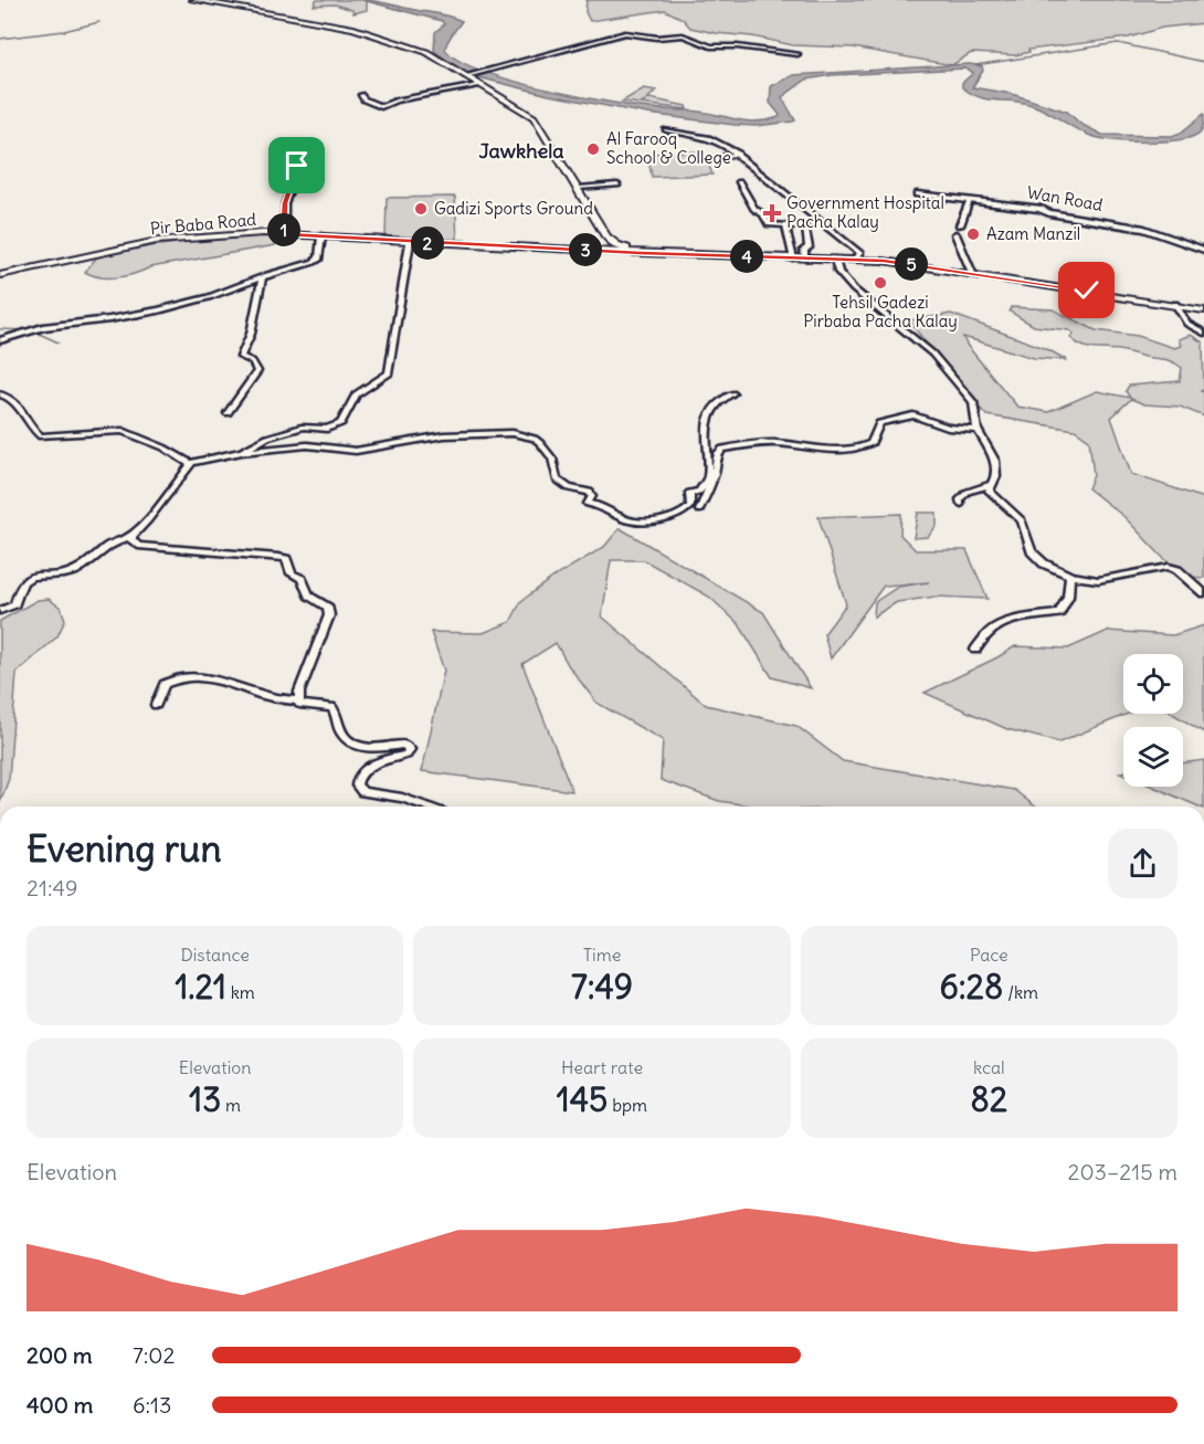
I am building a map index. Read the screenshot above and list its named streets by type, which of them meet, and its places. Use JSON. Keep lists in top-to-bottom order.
{
  "streets": {
    "main road": ["Pir Baba Road"],
    "street": ["Wan Road"]
  },
  "districts": ["Jawkhela"],
  "places": {
    "other": [
      "Al Farooq School & College",
      "Gadizi Sports Ground",
      "Azam Manzil",
      "Tehsil Gadezi Pirbaba Pacha Kalay"
    ],
    "health": ["Government Hospital Pacha Kalay"]
  },
  "page": {
    "pins": [
      "1",
      "2",
      "3",
      "4",
      "5"
    ],
    "heading": ["Evening run", "21:49"],
    "stats": [
      ["Distance", "1.21 km"],
      ["Time", "7:49"],
      ["Pace", "6:28 /km"],
      ["Elevation", "13 m"],
      ["Heart rate", "145 bpm"],
      ["kcal", "82"]
    ],
    "chart": ["Elevation", "203–215 m"],
    "list": [
      {
        "name": "200 m",
        "note": "7:02"
      },
      {
        "name": "400 m",
        "note": "6:13"
      }
    ]
  }
}
